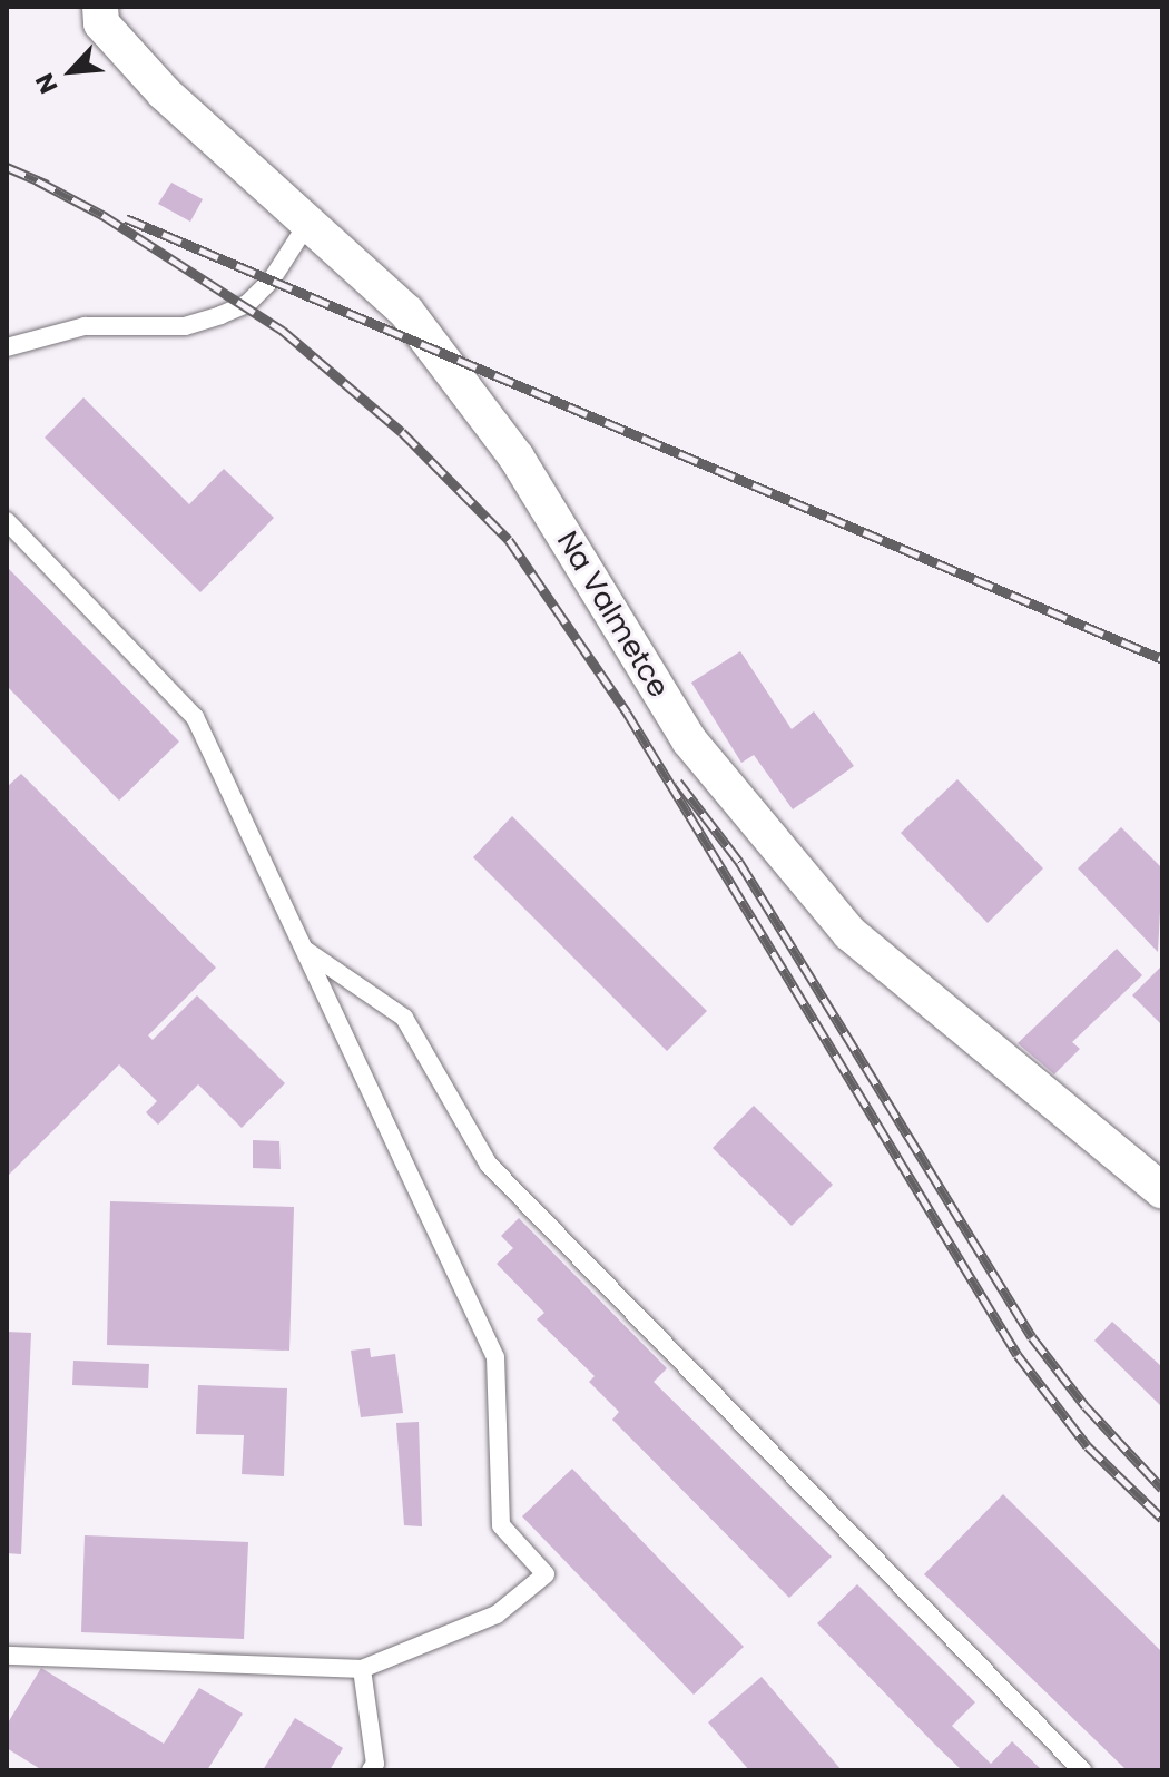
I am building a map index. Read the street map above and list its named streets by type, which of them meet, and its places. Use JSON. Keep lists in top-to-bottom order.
{
  "streets": {
    "street": ["Na Valmetce"]
  },
  "north": "bottom left"
}
